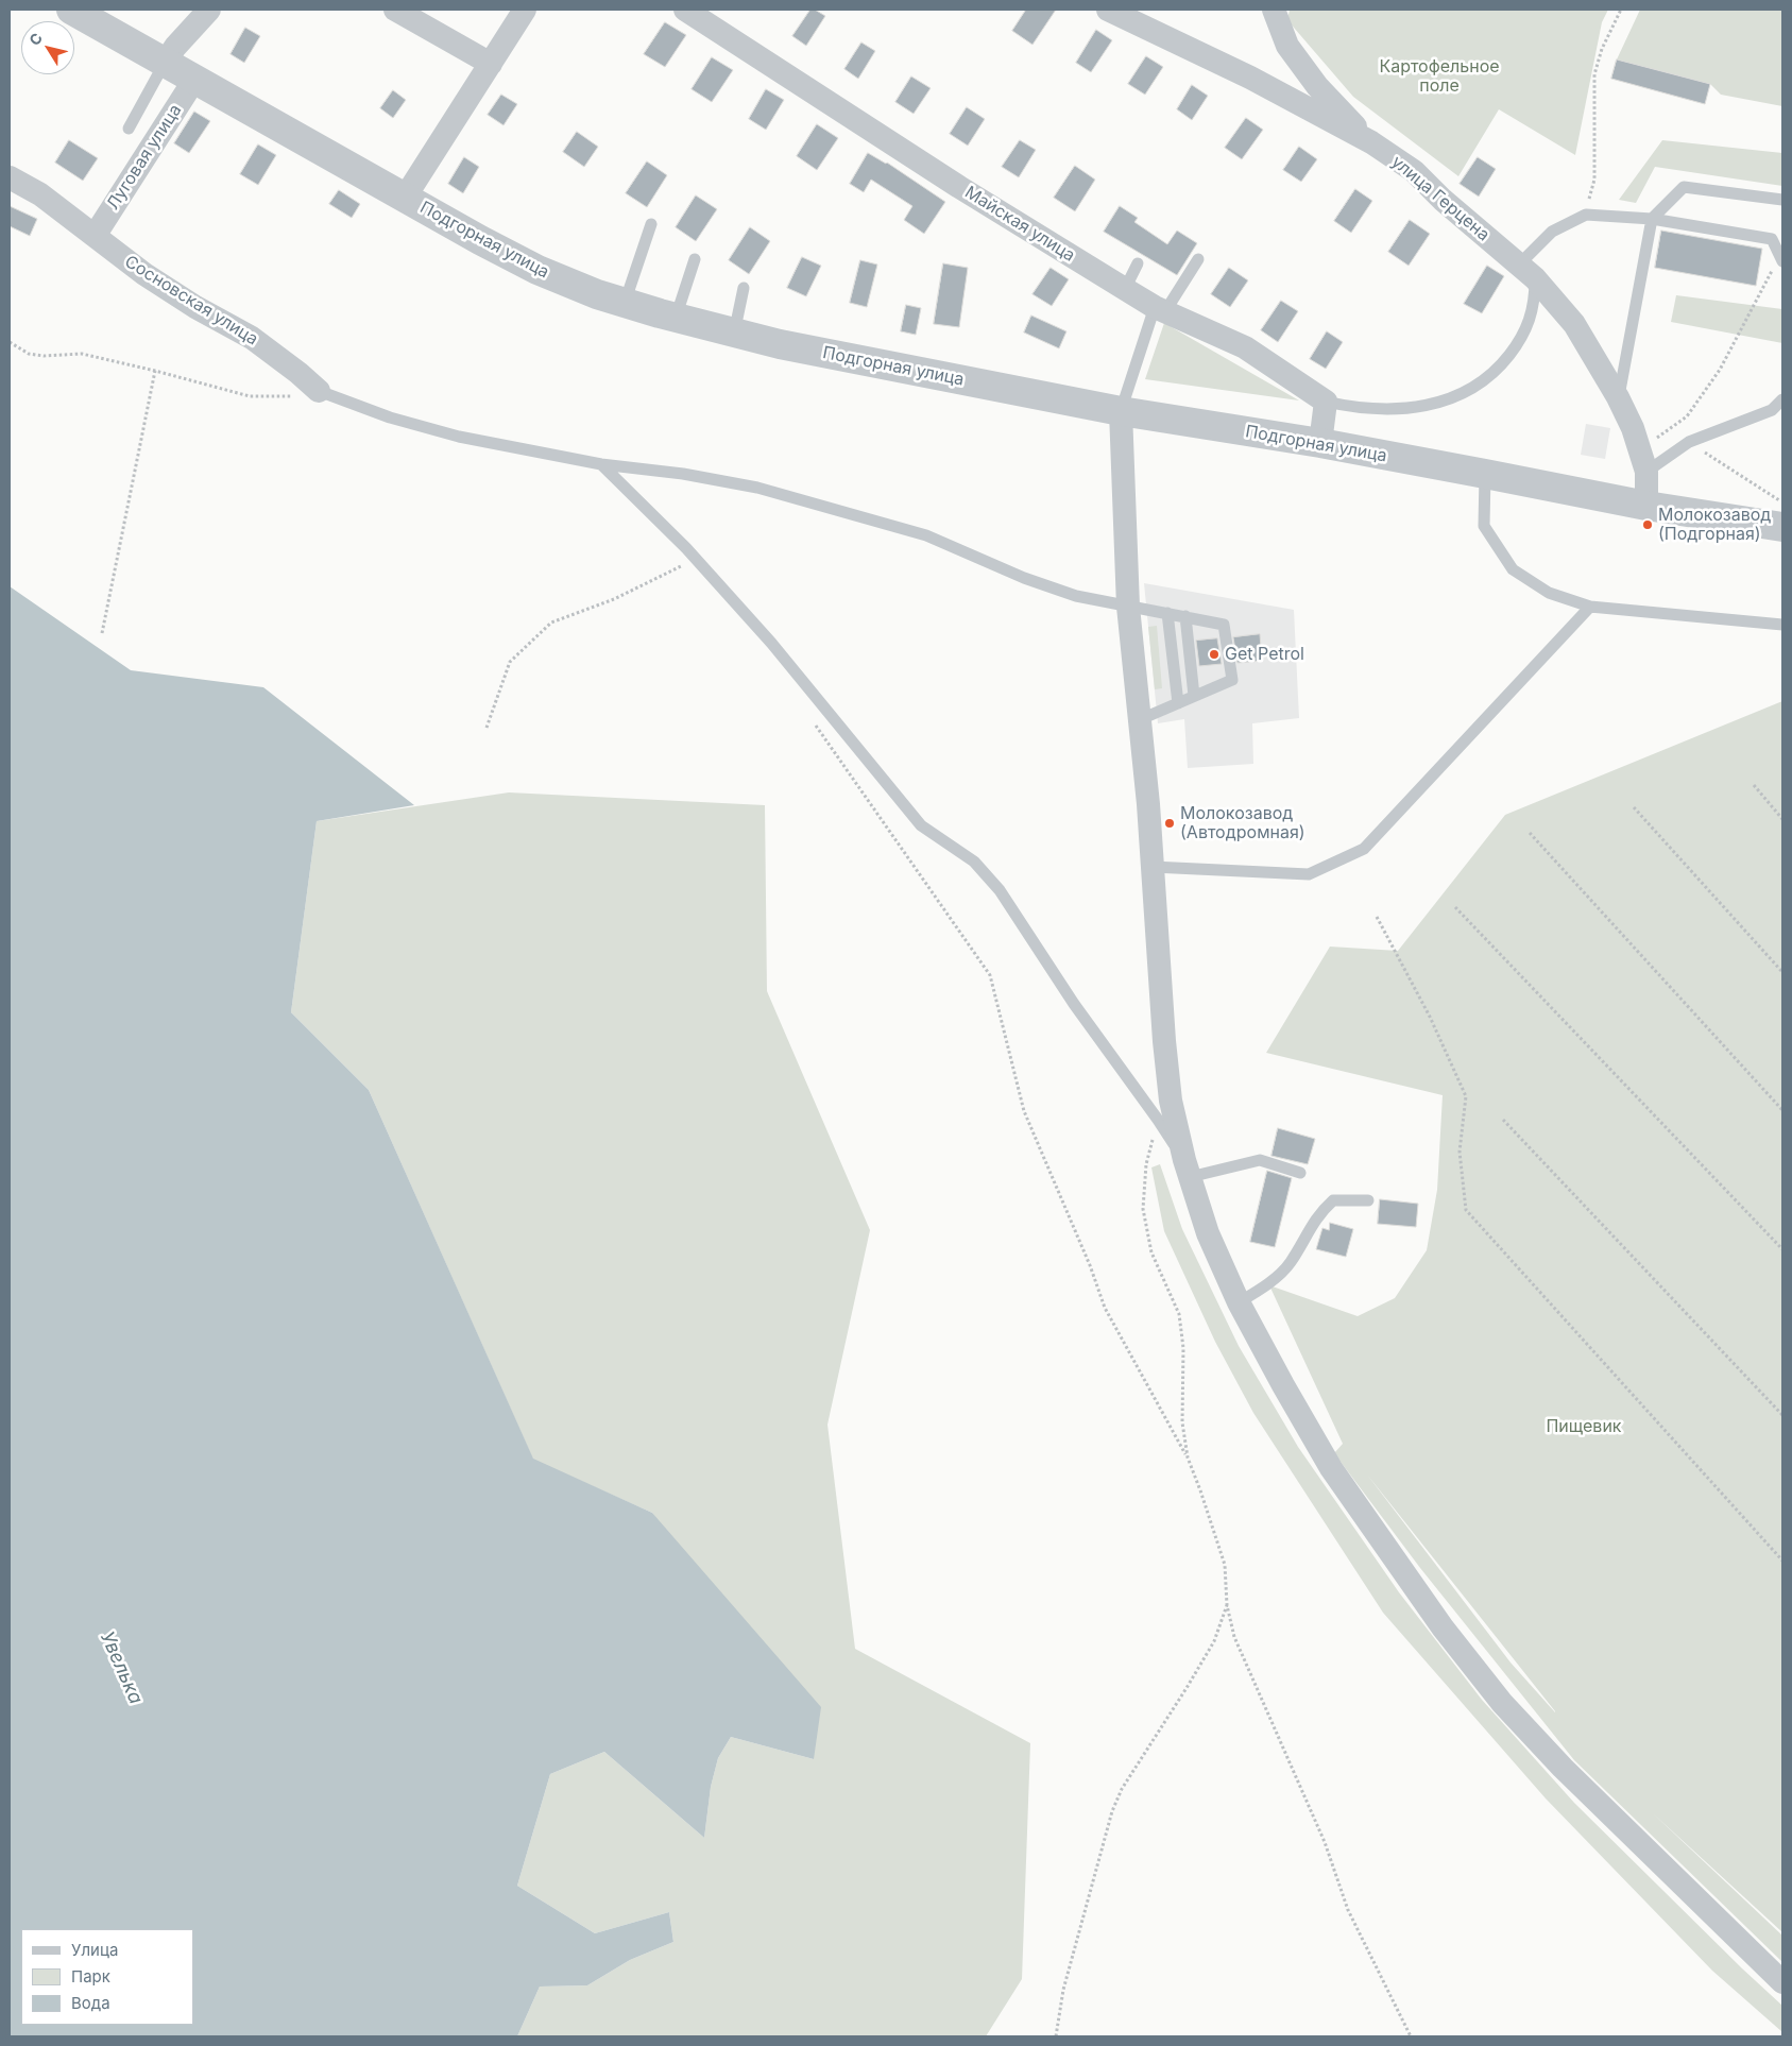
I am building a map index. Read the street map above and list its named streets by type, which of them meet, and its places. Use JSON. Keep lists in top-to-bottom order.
{
  "streets": {
    "street": [
      "Луговая улица",
      "улица Герцена",
      "Майская улица",
      "Подгорная улица",
      "Сосновская улица"
    ]
  },
  "crossings": [
    ["Луговая улица", "Подгорная улица"],
    ["Луговая улица", "Сосновская улица"],
    ["улица Герцена", "Подгорная улица"]
  ],
  "water": ["Увелька"],
  "parks": ["Картофельное поле", "Пищевик"],
  "places": ["Молокозавод (Подгорная)", "Get Petrol", "Молокозавод (Автодромная)"],
  "legend": ["Улица", "Парк", "Вода"],
  "north": "top left"
}
